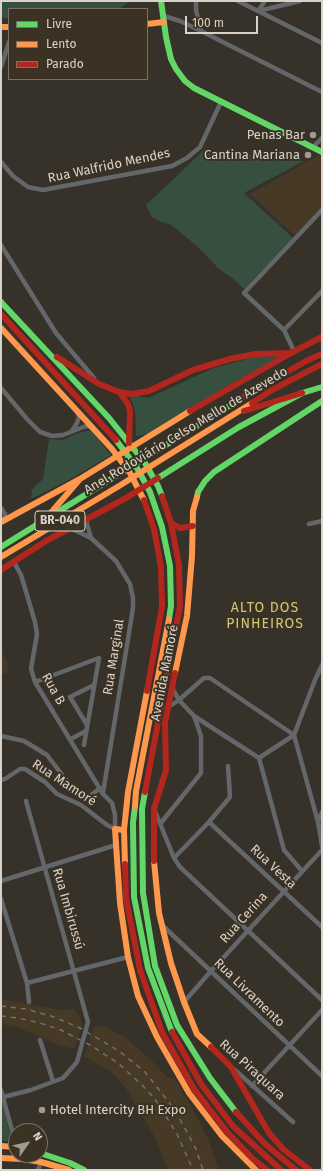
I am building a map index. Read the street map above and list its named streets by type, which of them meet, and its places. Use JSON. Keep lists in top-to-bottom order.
{
  "streets": {
    "main road": [
      "Anel Rodoviário Celso Mello de Azevedo",
      "BR-040",
      "Avenida Mamoré",
      "Rua Piraquara"
    ],
    "street": [
      "Rua Walfrido Mendes",
      "Rua Marginal",
      "Rua B",
      "Rua Mamoré",
      "Rua Vesta",
      "Rua Imbirussú",
      "Rua Cerina",
      "Rua Livramento"
    ]
  },
  "crossings": [
    ["Anel Rodoviário Celso Mello de Azevedo", "Rua Marginal"],
    ["Anel Rodoviário Celso Mello de Azevedo", "Rua B"],
    ["Rua Marginal", "Rua B"],
    ["Avenida Mamoré", "Rua Cerina"],
    ["Avenida Mamoré", "Rua Livramento"],
    ["Avenida Mamoré", "Rua Piraquara"],
    ["Rua B", "Rua Mamoré"],
    ["Rua Vesta", "Rua Cerina"],
    ["Rua Cerina", "Rua Livramento"]
  ],
  "districts": ["ALTO DOS PINHEIROS"],
  "places": ["Penas Bar", "Cantina Mariana", "Hotel Intercity BH Expo"],
  "legend": ["Livre", "Lento", "Parado"],
  "scale_bar": "100 m",
  "north": "top right"
}
